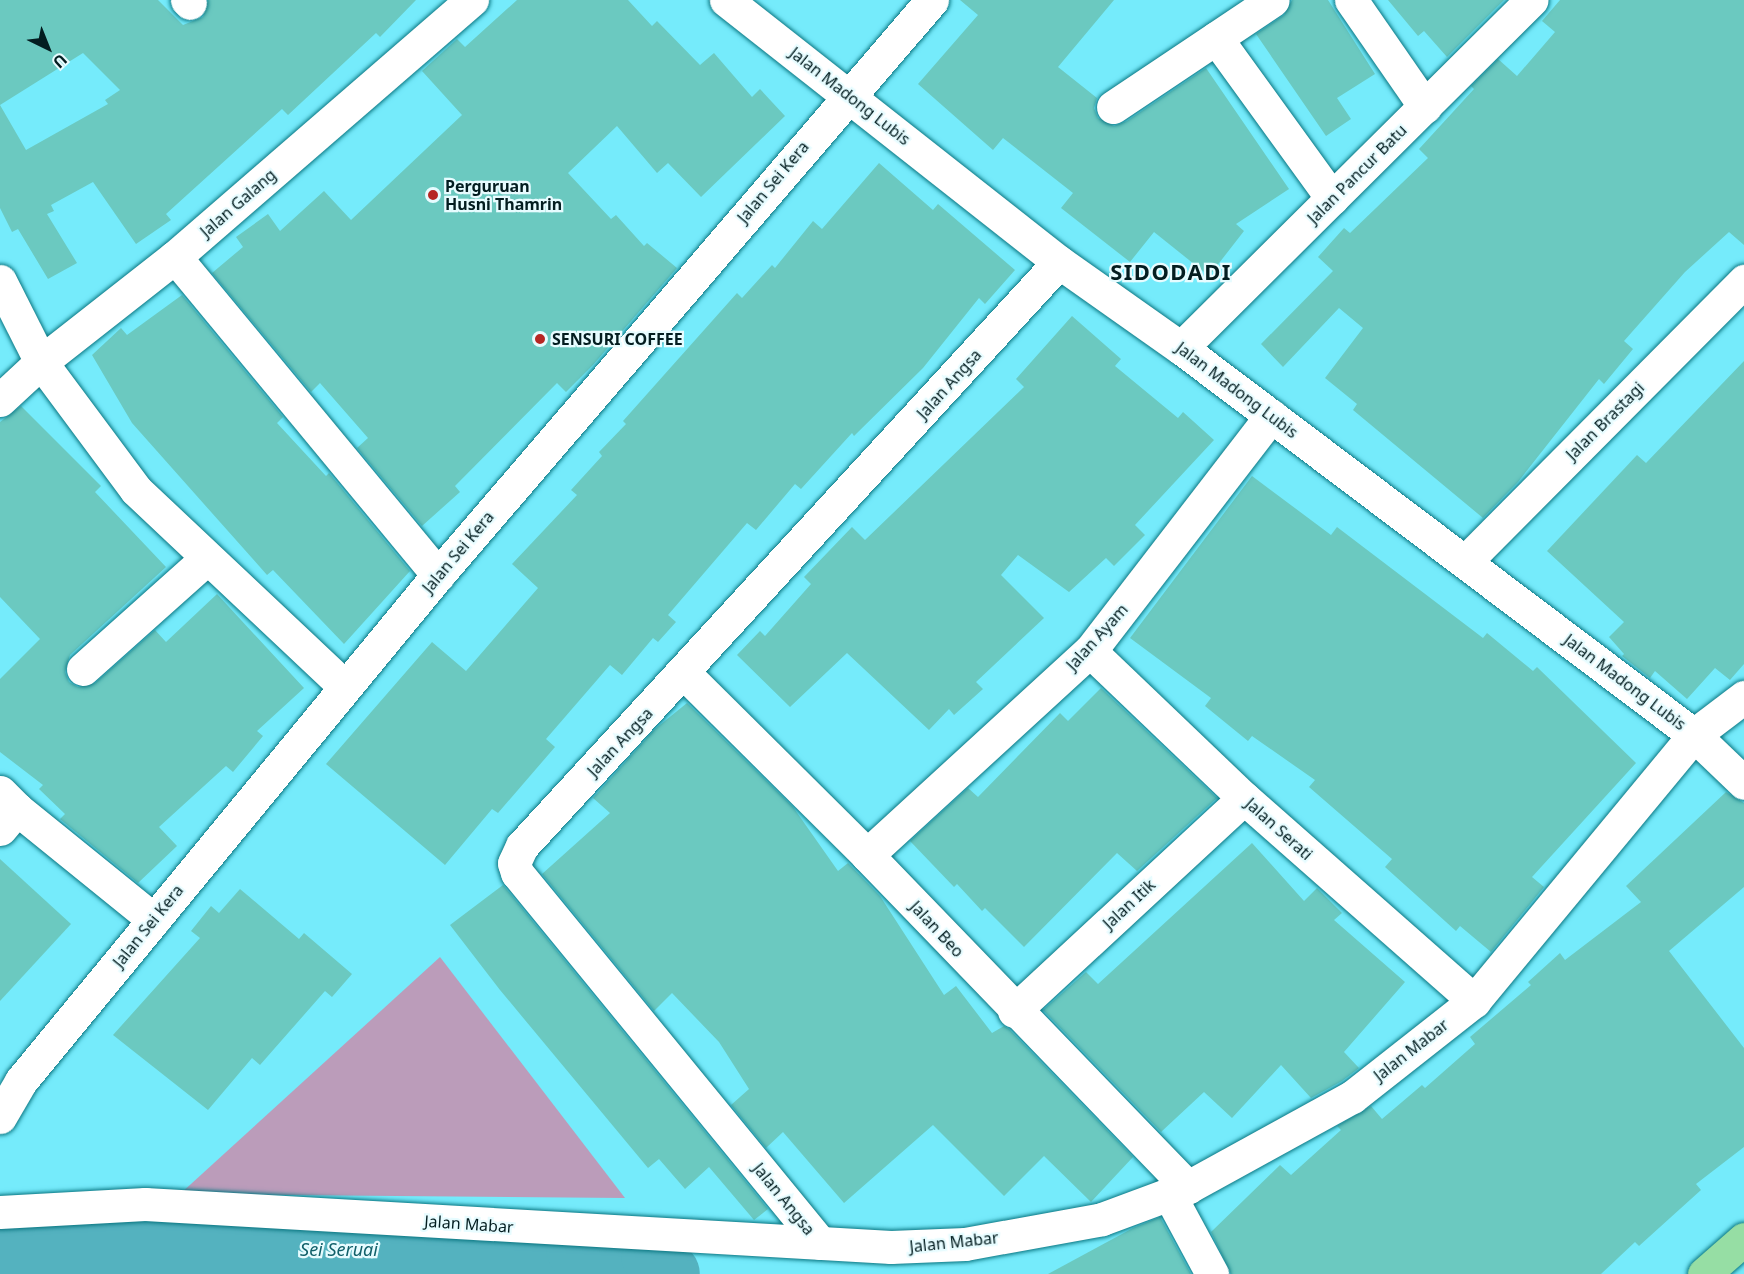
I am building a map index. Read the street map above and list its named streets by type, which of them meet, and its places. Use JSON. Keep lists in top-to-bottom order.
{
  "streets": {
    "street": [
      "Jalan Madong Lubis",
      "Jalan Pancur Batu",
      "Jalan Sei Kera",
      "Jalan Galang",
      "Jalan Angsa",
      "Jalan Brastagi",
      "Jalan Ayam",
      "Jalan Serati",
      "Jalan Itik",
      "Jalan Beo",
      "Jalan Mabar"
    ]
  },
  "crossings": [
    ["Jalan Madong Lubis", "Jalan Pancur Batu"],
    ["Jalan Madong Lubis", "Jalan Sei Kera"],
    ["Jalan Madong Lubis", "Jalan Angsa"],
    ["Jalan Madong Lubis", "Jalan Brastagi"],
    ["Jalan Madong Lubis", "Jalan Ayam"],
    ["Jalan Madong Lubis", "Jalan Mabar"],
    ["Jalan Angsa", "Jalan Beo"],
    ["Jalan Angsa", "Jalan Mabar"],
    ["Jalan Ayam", "Jalan Serati"],
    ["Jalan Ayam", "Jalan Beo"],
    ["Jalan Serati", "Jalan Itik"],
    ["Jalan Serati", "Jalan Mabar"],
    ["Jalan Itik", "Jalan Beo"],
    ["Jalan Beo", "Jalan Mabar"]
  ],
  "districts": ["SIDODADI"],
  "water": ["Sei Seruai"],
  "places": ["Perguruan Husni Thamrin", "SENSURI COFFEE"],
  "north": "bottom right"
}
